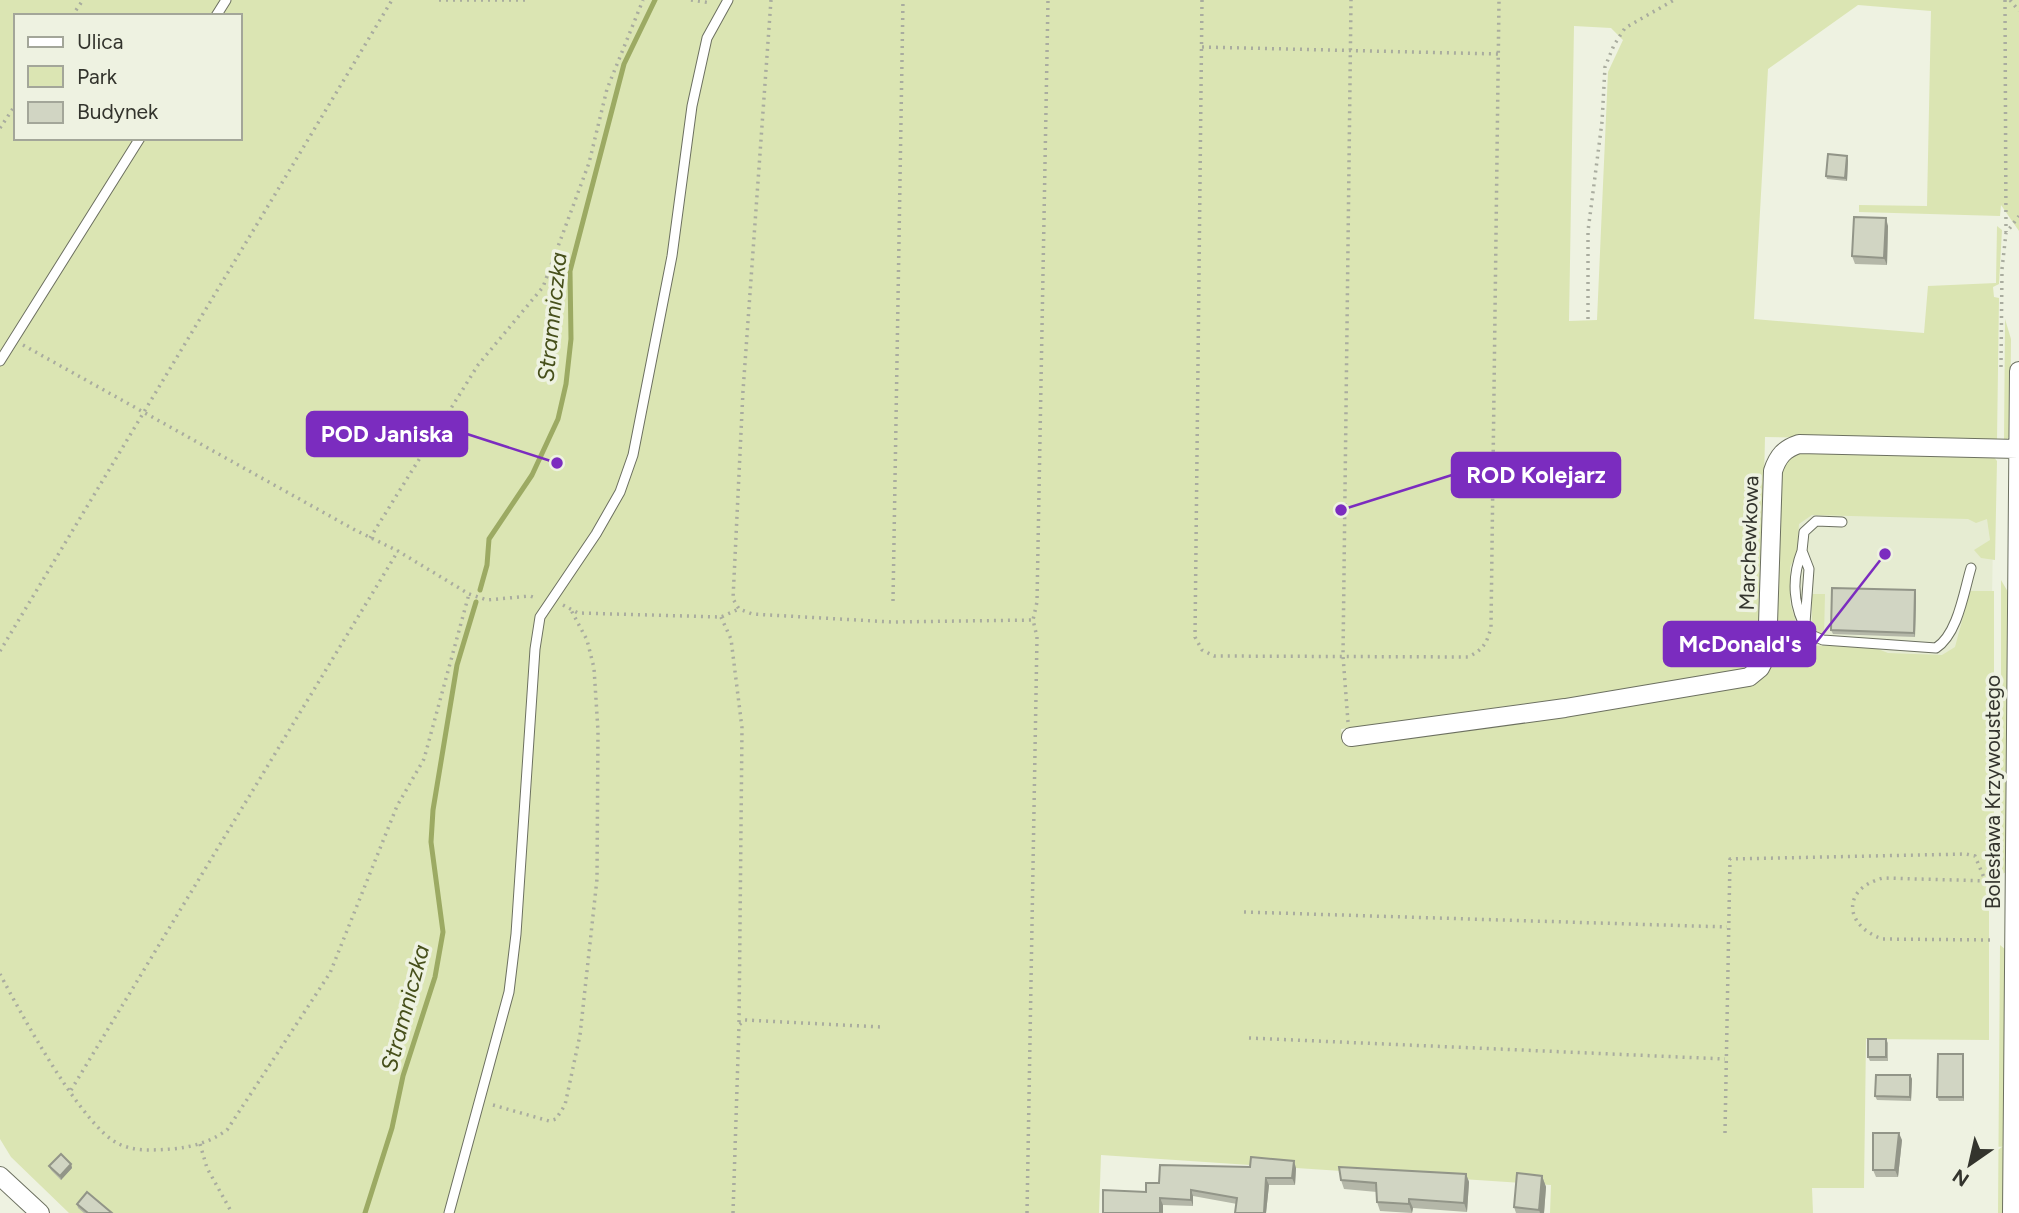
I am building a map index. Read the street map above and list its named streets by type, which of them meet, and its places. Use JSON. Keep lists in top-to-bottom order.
{
  "streets": {
    "street": ["Marchewkowa", "Bolesława Krzywoustego"]
  },
  "crossings": [
    ["Marchewkowa", "Bolesława Krzywoustego"]
  ],
  "water": ["Stramniczka"],
  "places": ["POD Janiska", "ROD Kolejarz", "McDonald's"],
  "legend": ["Ulica", "Park", "Budynek"],
  "north": "bottom left"
}
